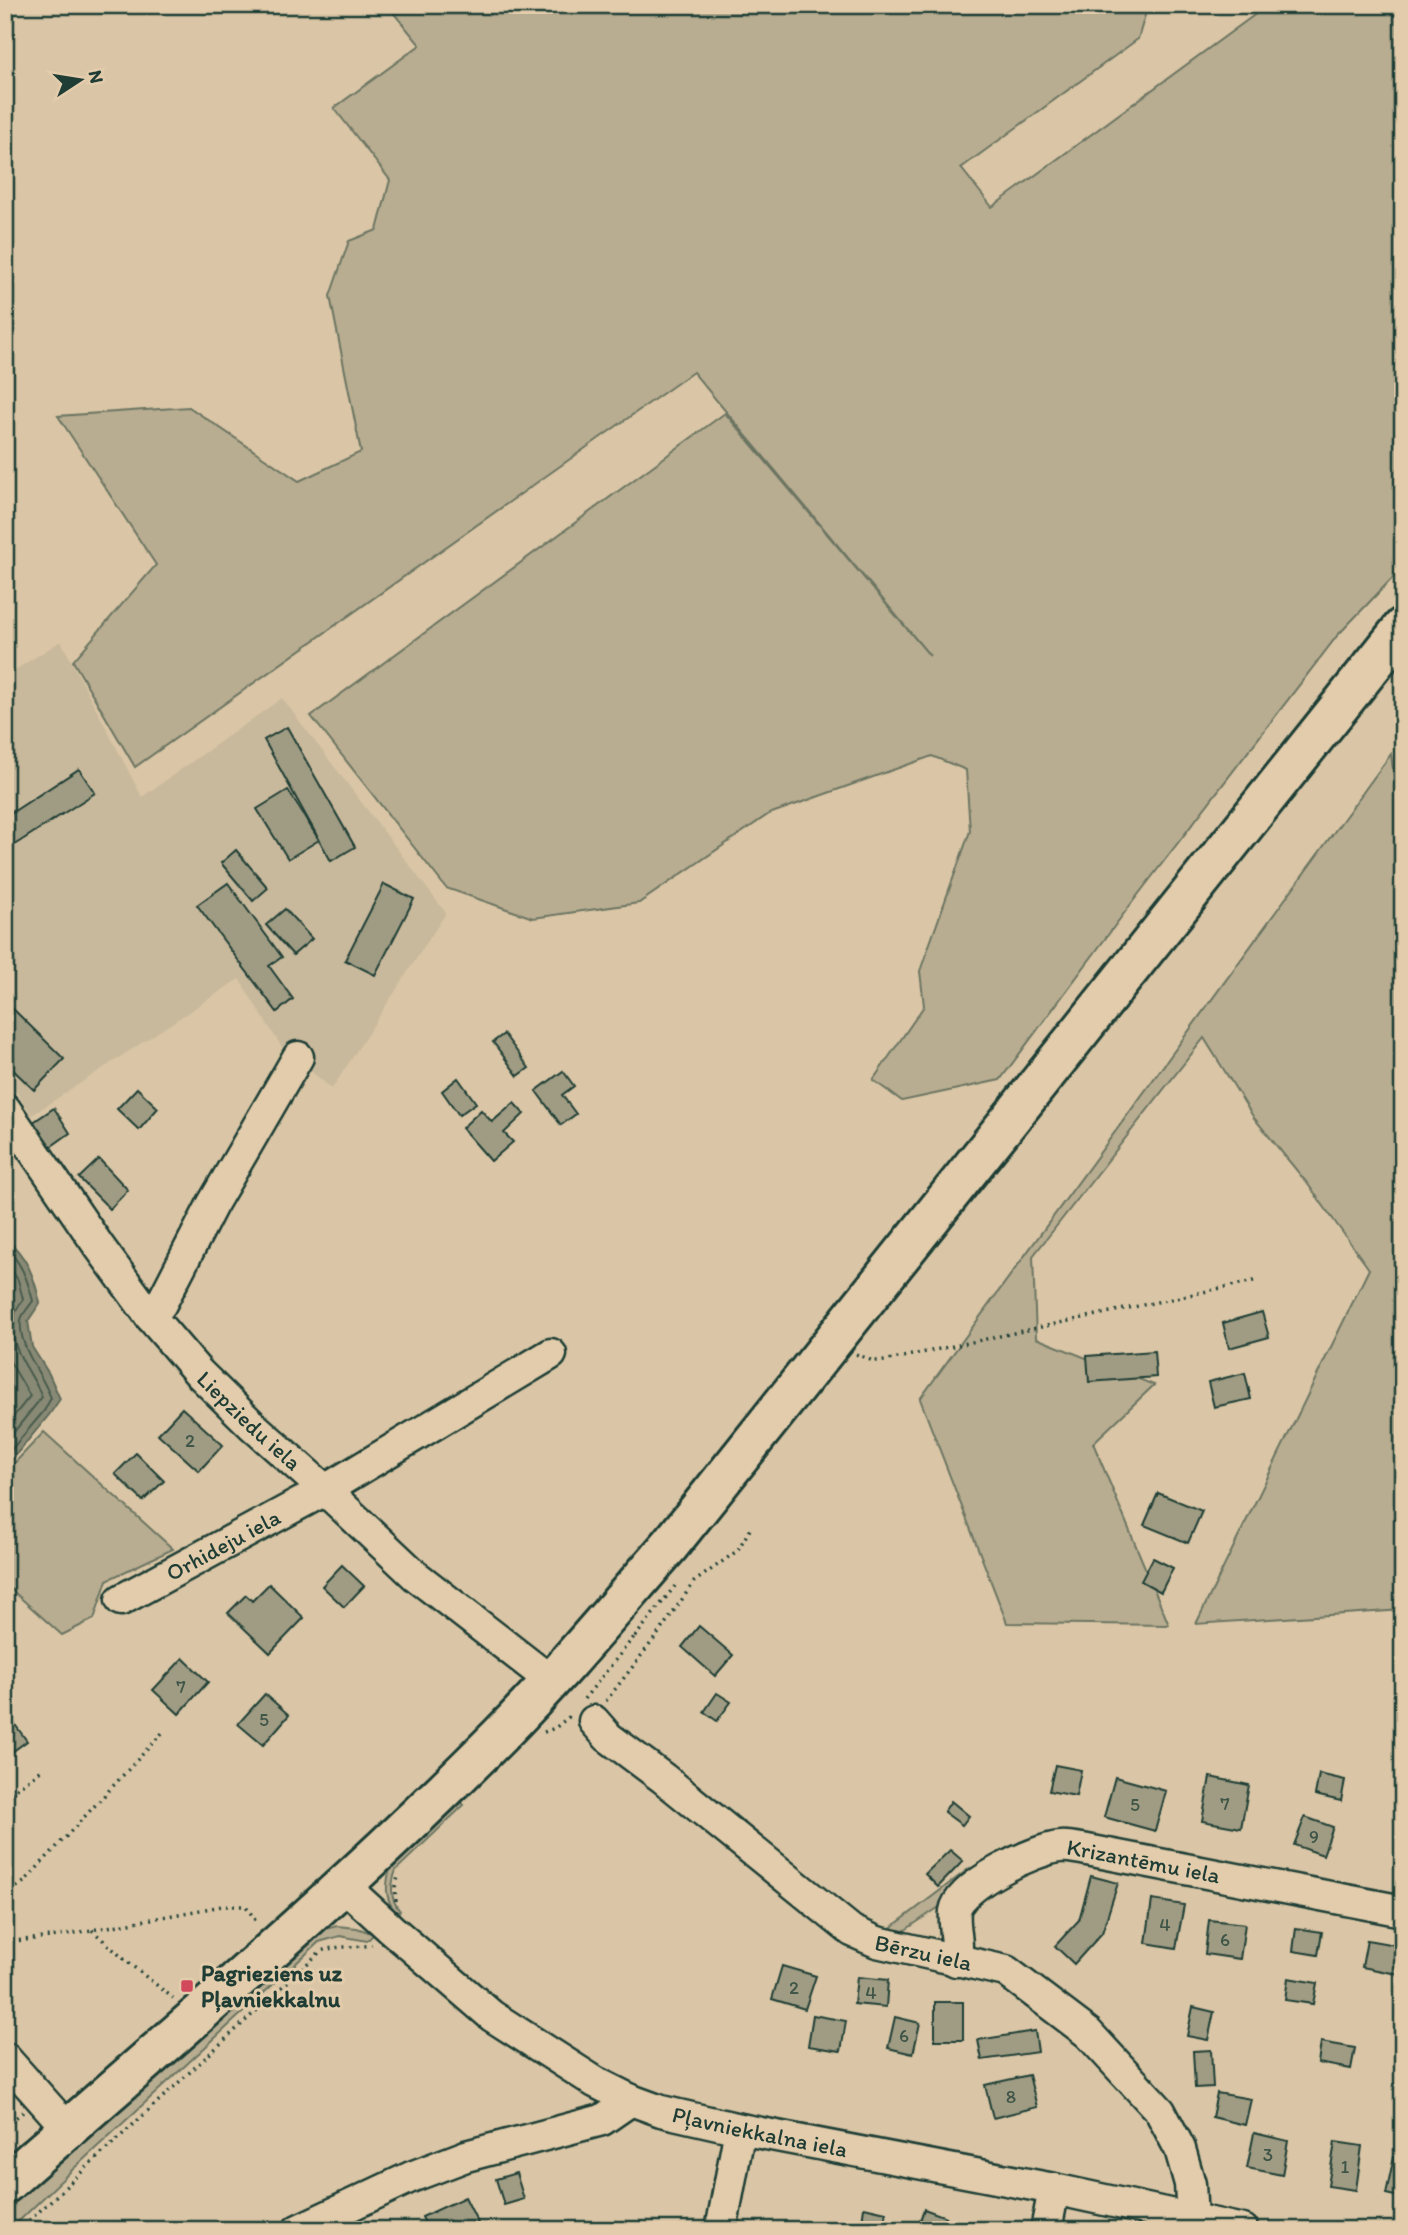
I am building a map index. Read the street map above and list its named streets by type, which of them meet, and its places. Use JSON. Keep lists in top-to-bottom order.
{
  "streets": {
    "street": [
      "Liepziedu iela",
      "Orhideju iela",
      "Krizantēmu iela",
      "Bērzu iela",
      "Pļavniekkalna iela"
    ]
  },
  "crossings": [
    ["Liepziedu iela", "Orhideju iela"],
    ["Krizantēmu iela", "Bērzu iela"],
    ["Bērzu iela", "Pļavniekkalna iela"]
  ],
  "places": {
    "transit": ["Pagrieziens uz Pļavniekkalnu"]
  },
  "house_numbers": [
    "2",
    "7",
    "5",
    "7",
    "5",
    "9",
    "4",
    "6",
    "2",
    "4",
    "6",
    "8",
    "3",
    "1"
  ],
  "north": "right"
}
